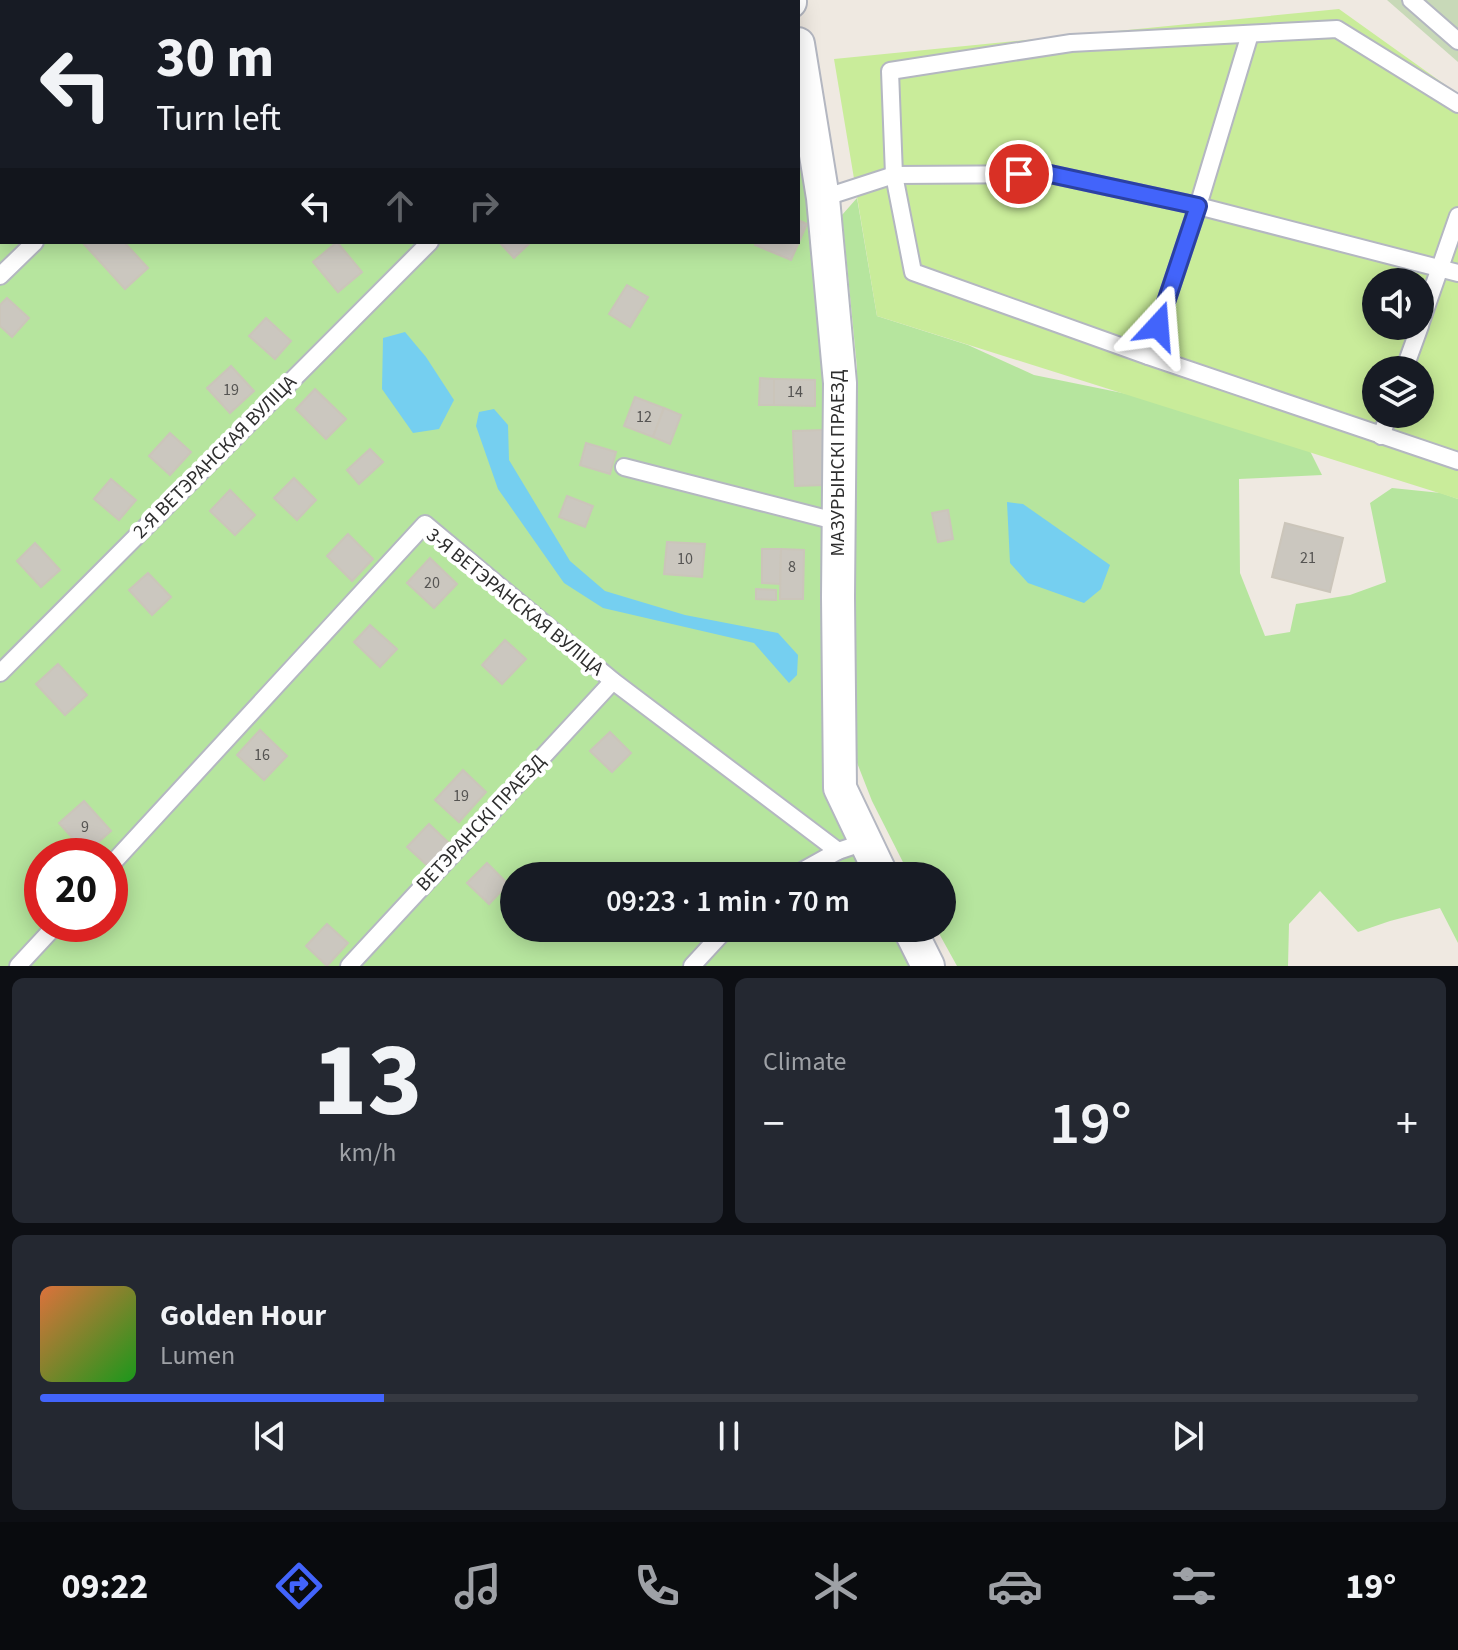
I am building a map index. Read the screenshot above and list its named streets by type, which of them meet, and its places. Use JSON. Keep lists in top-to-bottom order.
{
  "streets": {
    "street": ["МАЗУРЫНСКІ ПРАЕЗД"],
    "lane": ["2-Я ВЕТЭРАНСКАЯ ВУЛІЦА", "3-Я ВЕТЭРАНСКАЯ ВУЛІЦА", "ВЕТЭРАНСКІ ПРАЕЗД"]
  },
  "crossings": [
    ["МАЗУРЫНСКІ ПРАЕЗД", "3-Я ВЕТЭРАНСКАЯ ВУЛІЦА"],
    ["3-Я ВЕТЭРАНСКАЯ ВУЛІЦА", "ВЕТЭРАНСКІ ПРАЕЗД"]
  ],
  "house_numbers": [
    "19",
    "14",
    "12",
    "21",
    "10",
    "8",
    "20",
    "16",
    "19",
    "9"
  ],
  "page": {
    "turn": ["30 m", "Turn left"],
    "limit": "20",
    "trip": "09:23 · 1 min · 70 m",
    "tile": [
      ["13", "km/h"],
      "Climate"
    ],
    "heat": ["−", "19°", "+"],
    "song": ["Golden Hour", "Lumen"],
    "tabs": ["09:22", "19°"]
  }
}
